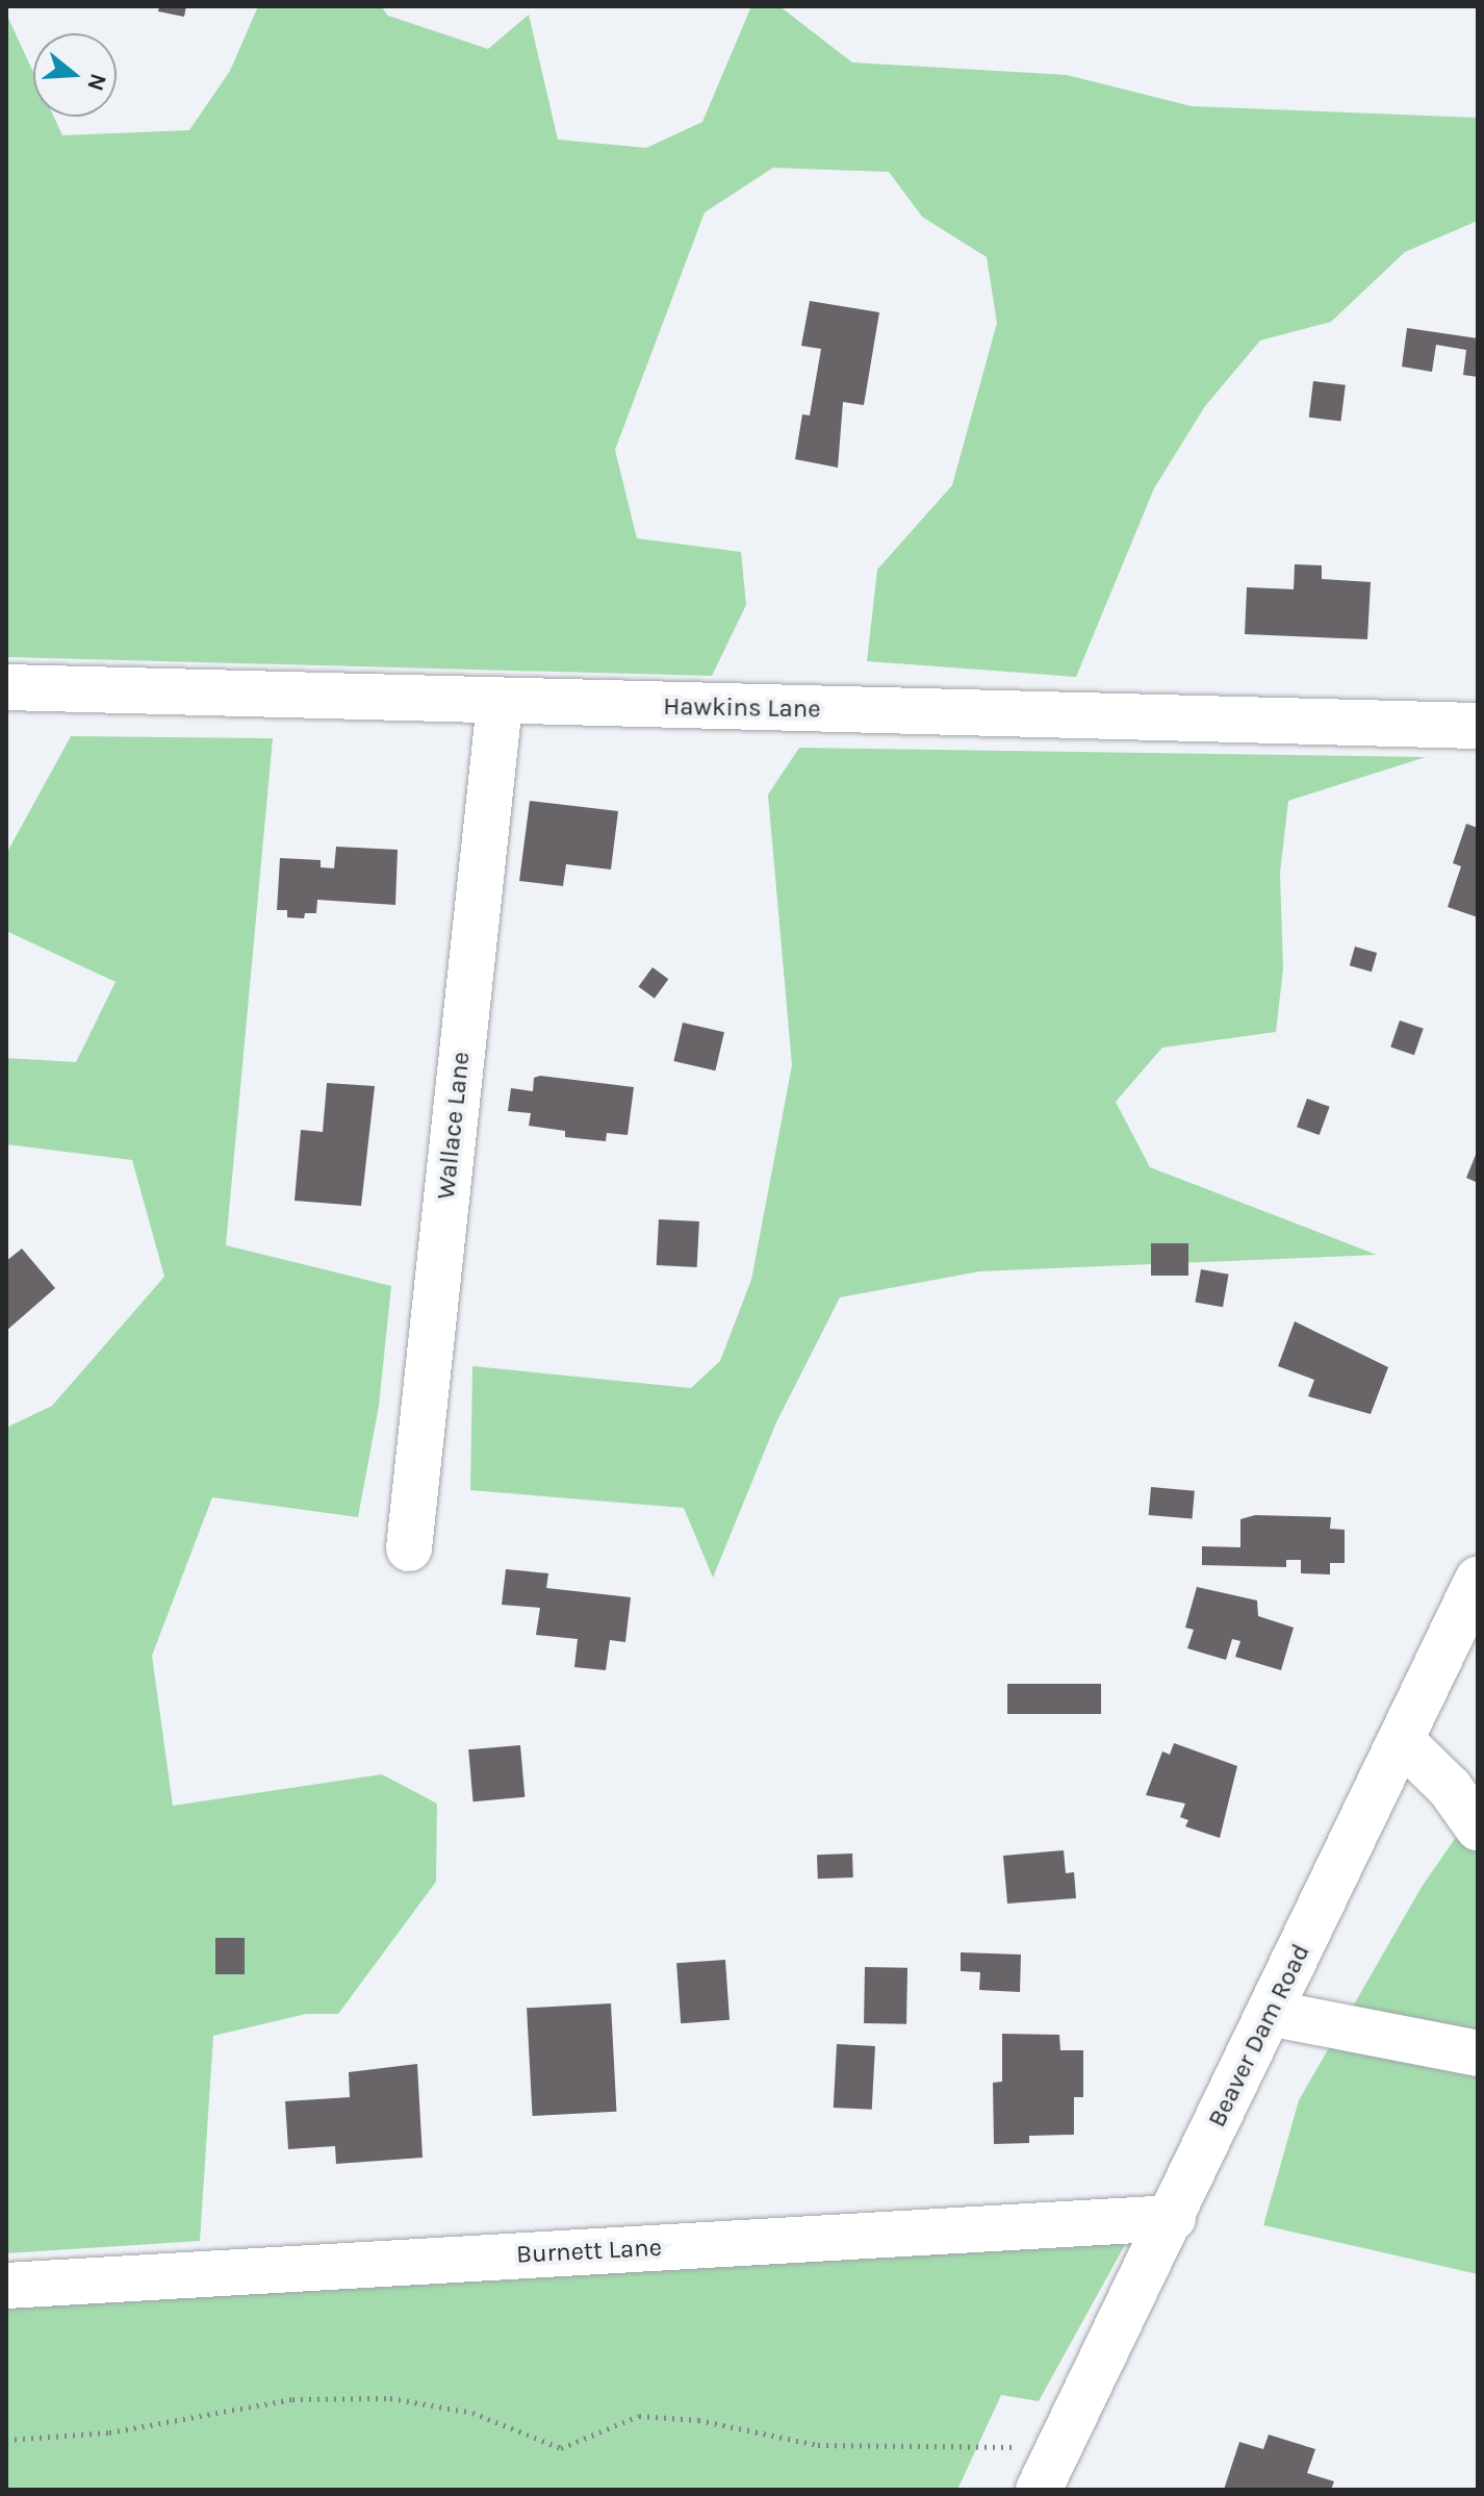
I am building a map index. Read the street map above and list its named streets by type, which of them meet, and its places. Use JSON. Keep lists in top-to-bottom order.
{
  "streets": {
    "street": [
      "Hawkins Lane",
      "Wallace Lane",
      "Beaver Dam Road",
      "Burnett Lane"
    ]
  },
  "crossings": [
    ["Hawkins Lane", "Wallace Lane"],
    ["Beaver Dam Road", "Burnett Lane"]
  ],
  "north": "right"
}
